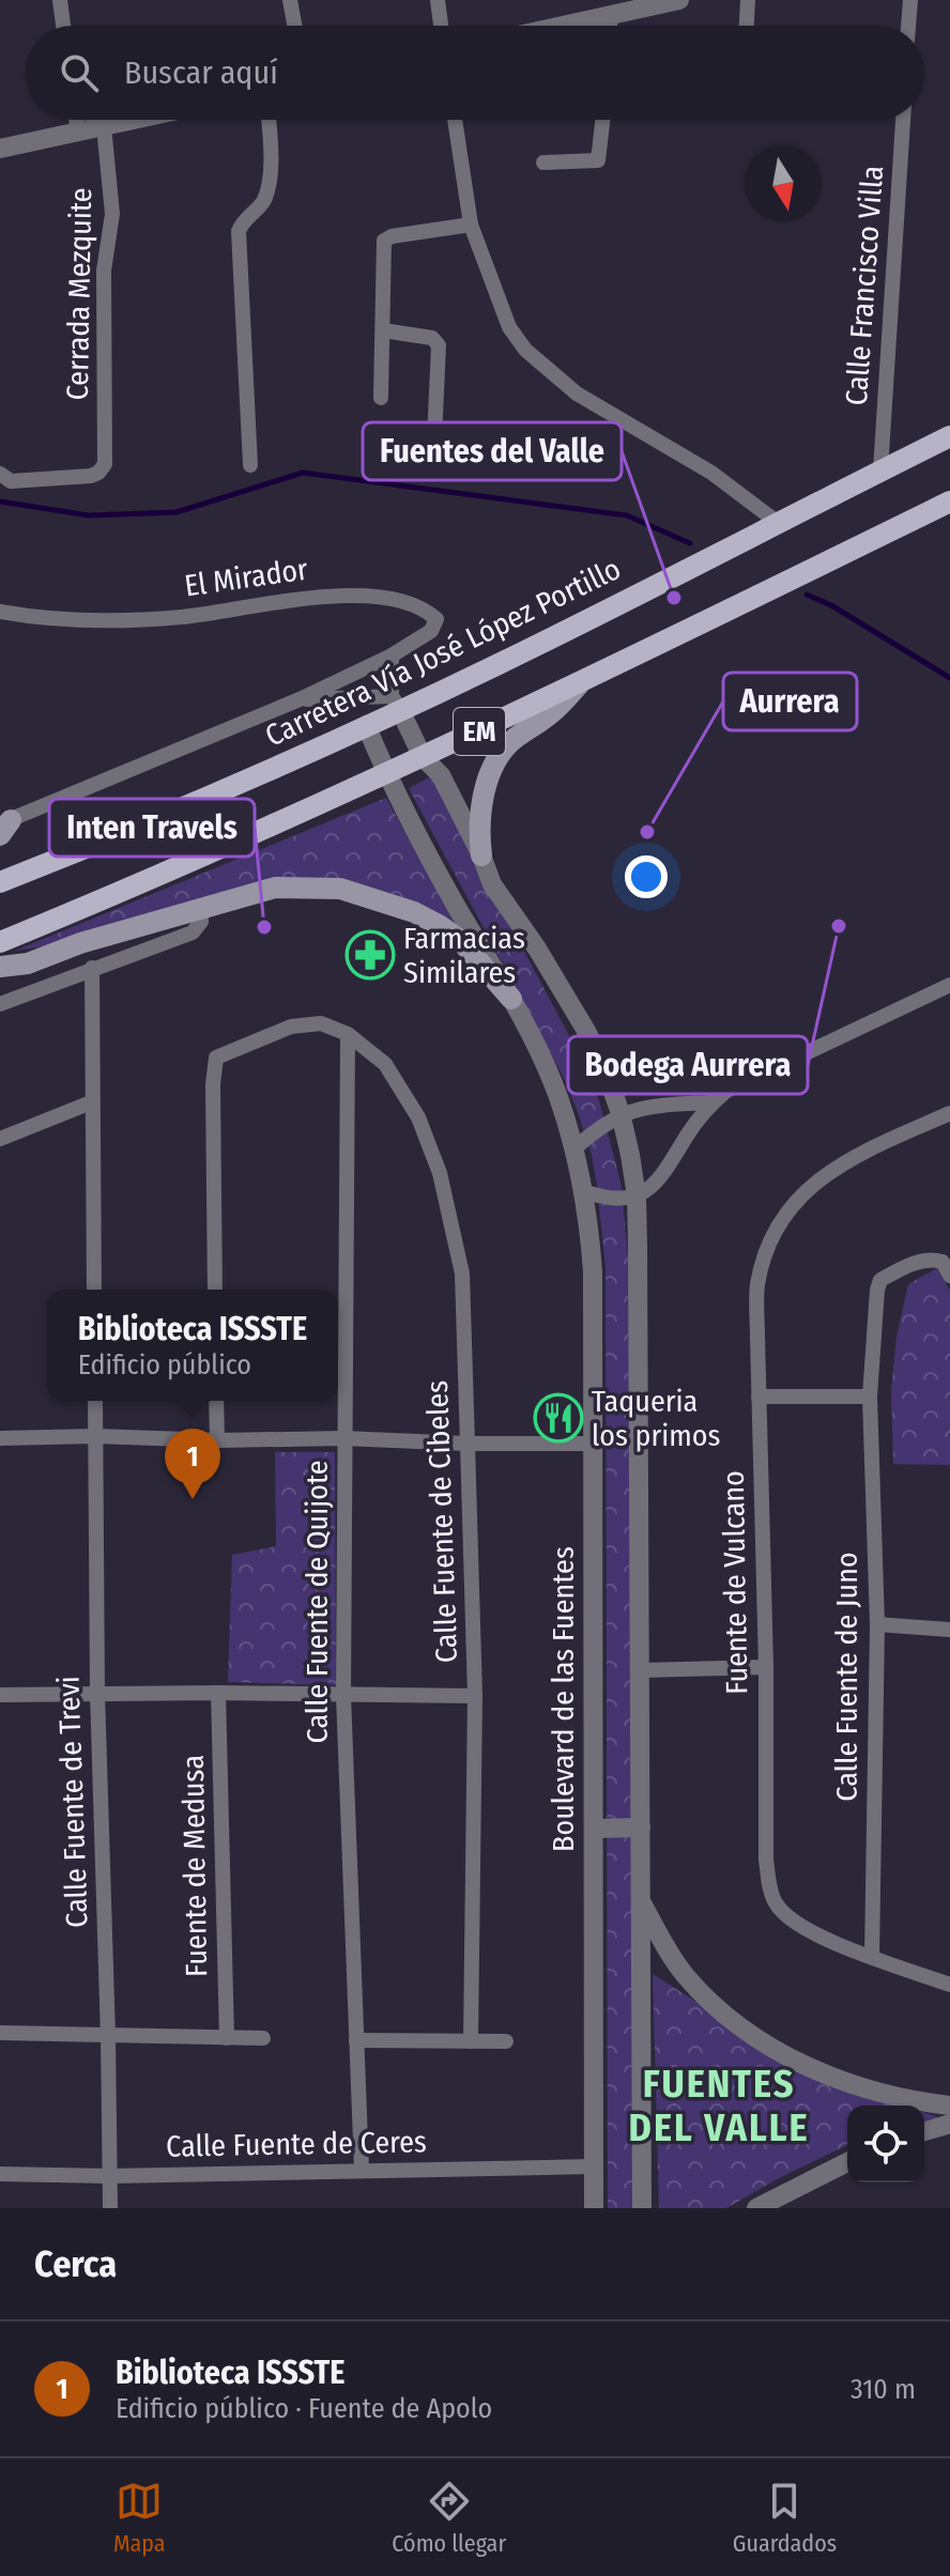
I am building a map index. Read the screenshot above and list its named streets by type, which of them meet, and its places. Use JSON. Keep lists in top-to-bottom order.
{
  "streets": {
    "main road": ["Carretera Vía José López Portillo", "EM"],
    "street": [
      "Calle Francisco Villa",
      "Cerrada Mezquite",
      "El Mirador",
      "Calle Fuente de Cibeles",
      "Fuente de Vulcano",
      "Calle Fuente de Quijote",
      "Calle Fuente de Juno",
      "Boulevard de las Fuentes",
      "Calle Fuente de Trevi",
      "Fuente de Medusa",
      "Calle Fuente de Ceres"
    ]
  },
  "crossings": [
    ["Calle Francisco Villa", "Carretera Vía José López Portillo"],
    ["EM", "Boulevard de las Fuentes"],
    ["Calle Fuente de Cibeles", "Calle Fuente de Quijote"],
    ["Fuente de Vulcano", "Calle Fuente de Juno"],
    ["Calle Fuente de Quijote", "Calle Fuente de Ceres"],
    ["Boulevard de las Fuentes", "Calle Fuente de Ceres"],
    ["Calle Fuente de Trevi", "Calle Fuente de Ceres"]
  ],
  "districts": ["FUENTES DEL VALLE"],
  "places": {
    "other": [
      "Fuentes del Valle",
      "Aurrera",
      "Bodega Aurrera",
      "Inten Travels"
    ],
    "pharmacy": ["Farmacias Similares"],
    "restaurant": ["Taqueria los primos"]
  },
  "north": "bottom",
  "page": {
    "search": "Buscar aquí",
    "popup": ["Biblioteca ISSSTE", "Edificio público"],
    "pins": "1",
    "heading": "Cerca",
    "list": [
      {
        "mark": "1",
        "name": "Biblioteca ISSSTE",
        "note": "Edificio público · Fuente de Apolo",
        "value": "310 m"
      }
    ],
    "nav": ["Mapa", "Cómo llegar", "Guardados"]
  }
}
